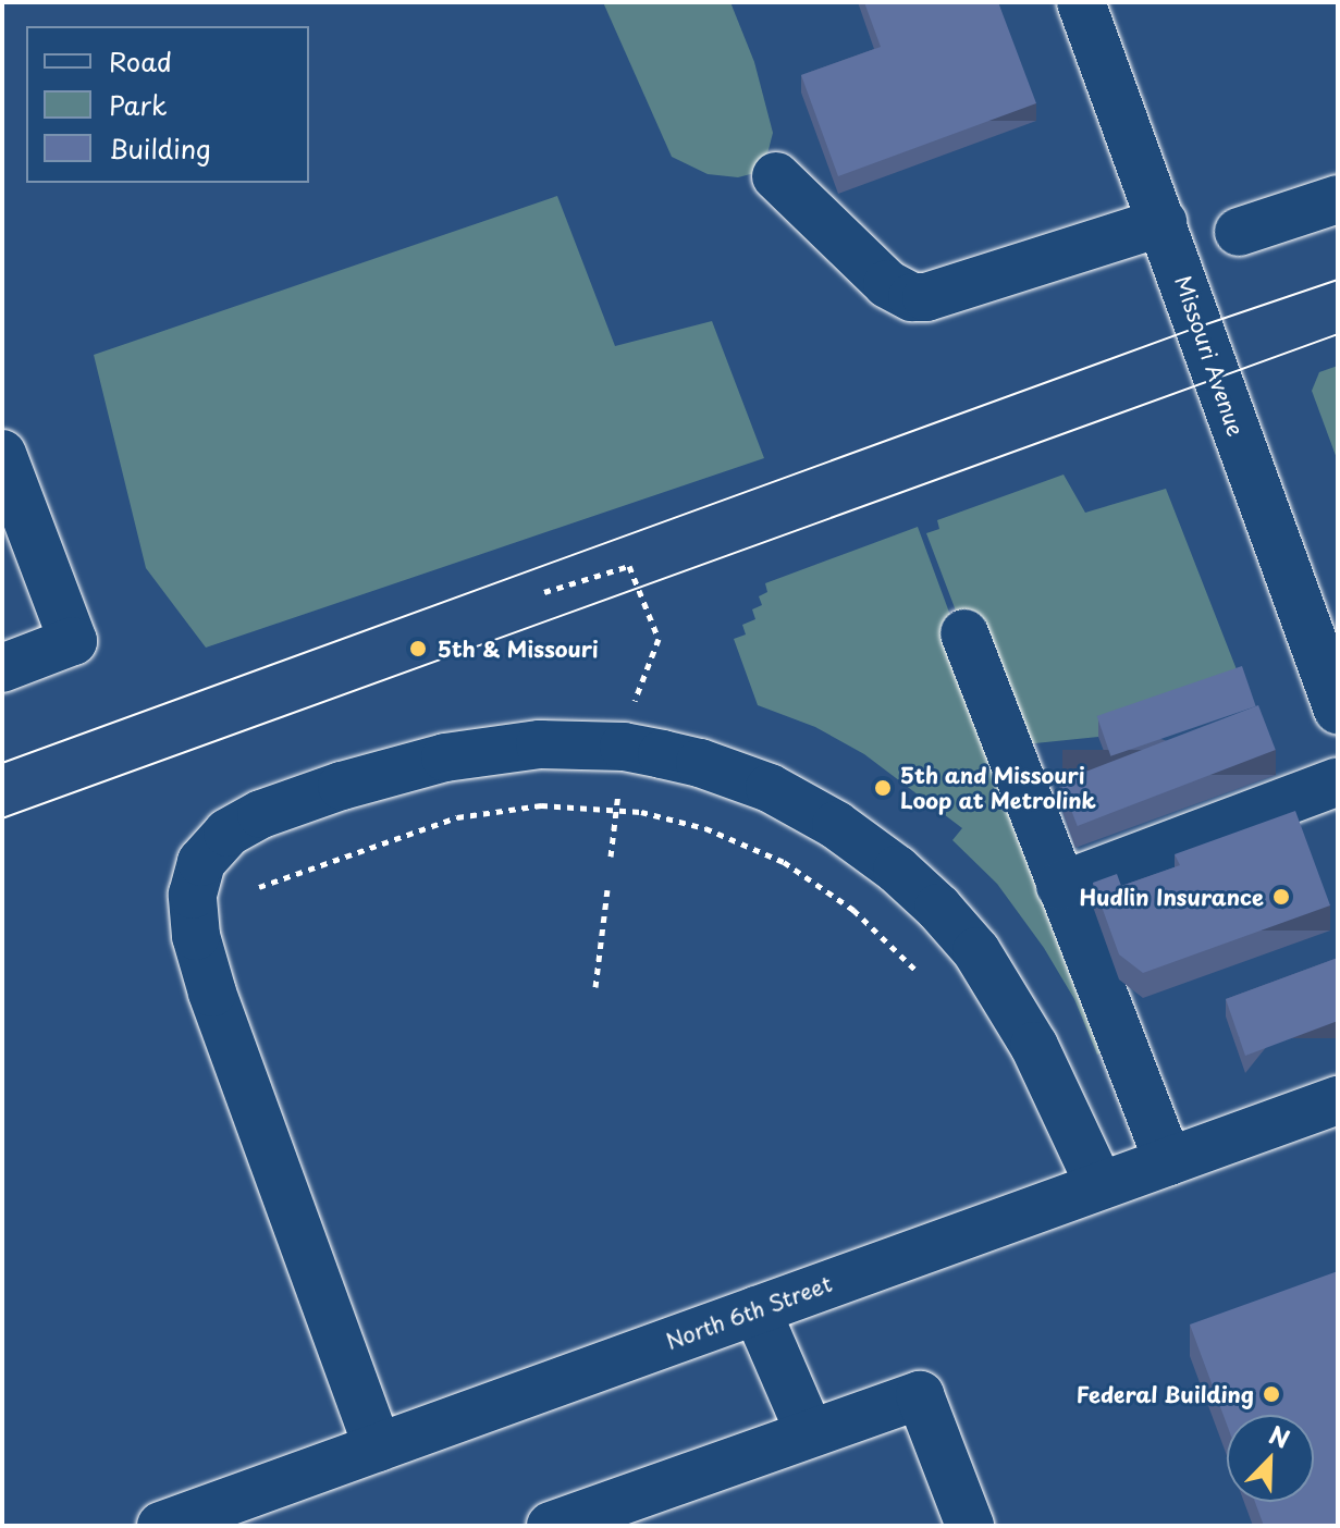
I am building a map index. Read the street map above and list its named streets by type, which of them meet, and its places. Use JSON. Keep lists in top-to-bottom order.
{
  "streets": {
    "street": ["Missouri Avenue", "North 6th Street"]
  },
  "places": [
    "5th & Missouri",
    "5th and Missouri Loop at Metrolink",
    "Hudlin Insurance",
    "Federal Building"
  ],
  "legend": ["Road", "Park", "Building"],
  "north": "top right"
}
